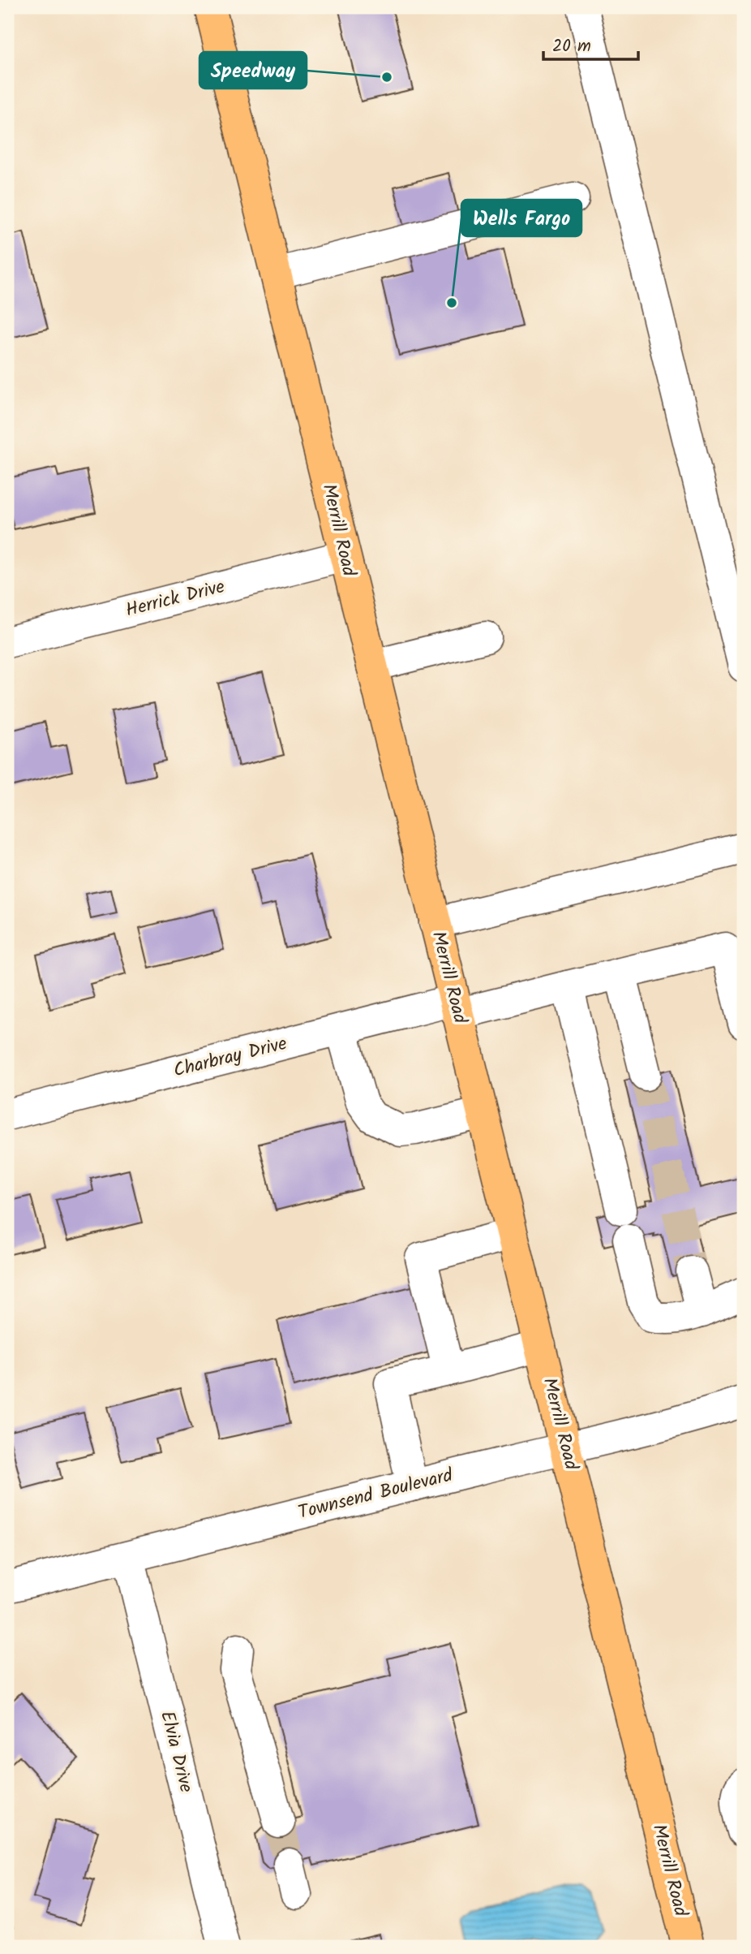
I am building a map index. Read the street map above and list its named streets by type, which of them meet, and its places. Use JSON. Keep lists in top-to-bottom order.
{
  "streets": {
    "main road": ["Merrill Road"],
    "street": [
      "Herrick Drive",
      "Charbray Drive",
      "Townsend Boulevard",
      "Elvia Drive"
    ]
  },
  "crossings": [
    ["Merrill Road", "Herrick Drive"],
    ["Merrill Road", "Charbray Drive"],
    ["Merrill Road", "Townsend Boulevard"],
    ["Townsend Boulevard", "Elvia Drive"]
  ],
  "places": ["Speedway", "Wells Fargo"],
  "scale_bar": "20 m"
}
